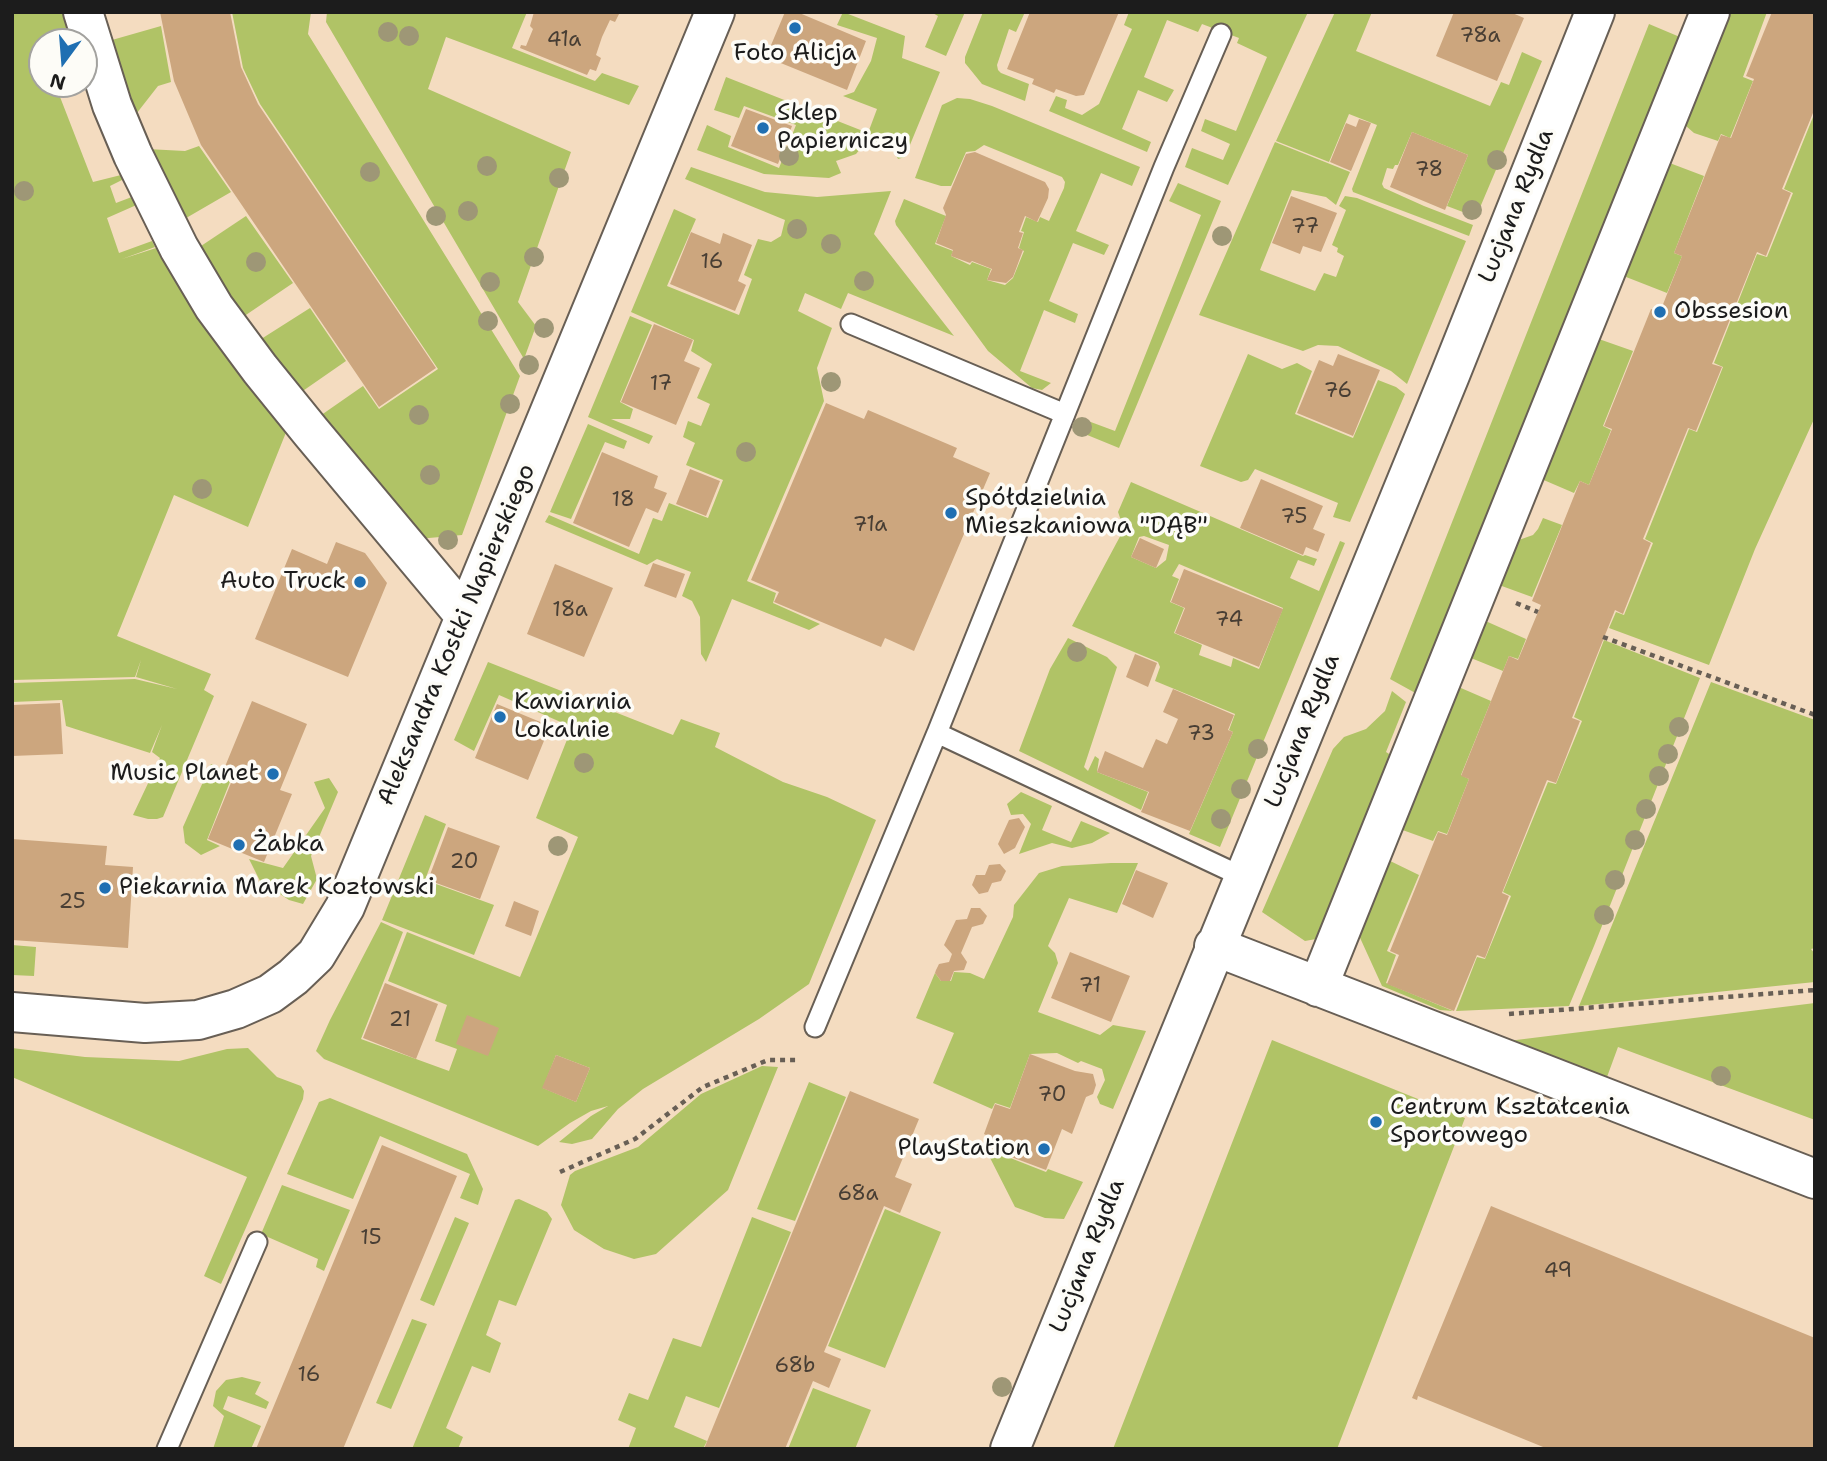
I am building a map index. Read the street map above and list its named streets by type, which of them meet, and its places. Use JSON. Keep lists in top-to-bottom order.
{
  "streets": {
    "street": ["Lucjana Rydla", "Aleksandra Kostki Napierskiego"]
  },
  "places": [
    "Foto Alicja",
    "Sklep Papierniczy",
    "Obssesion",
    "Spółdzielnia Mieszkaniowa \"DĄB\"",
    "Auto Truck",
    "Kawiarnia Lokalnie",
    "Music Planet",
    "Żabka",
    "Piekarnia Marek Kozłowski",
    "Centrum Kształcenia Sportowego",
    "PlayStation"
  ],
  "house_numbers": [
    "78a",
    "41a",
    "78",
    "77",
    "16",
    "17",
    "76",
    "18",
    "75",
    "71a",
    "18a",
    "74",
    "73",
    "20",
    "25",
    "71",
    "21",
    "70",
    "68a",
    "15",
    "49",
    "68b",
    "16"
  ],
  "north": "bottom"
}
